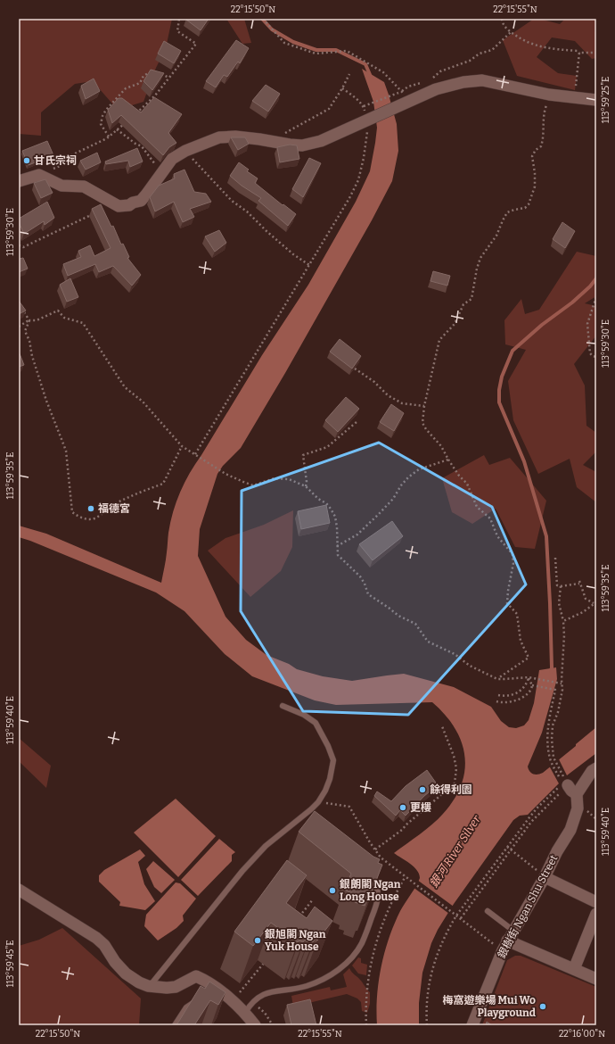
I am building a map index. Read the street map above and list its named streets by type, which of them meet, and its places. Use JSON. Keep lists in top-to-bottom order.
{
  "streets": {
    "street": ["銀樹街 Ngan Shu Street"]
  },
  "water": ["銀河 River Silver"],
  "places": [
    "甘氏宗祠",
    "福德宮",
    "餘得利園",
    "更樓",
    "銀朗閣 Ngan Long House",
    "銀旭閣 Ngan Yuk House",
    "梅窩遊樂場 Mui Wo Playground"
  ],
  "coordinates": [
    "22°15'50\"N",
    "22°15'55\"N",
    "113°59'25\"E",
    "113°59'30\"E",
    "113°59'35\"E",
    "113°59'40\"E",
    "113°59'45\"E",
    "22°16'00\"N"
  ]
}
